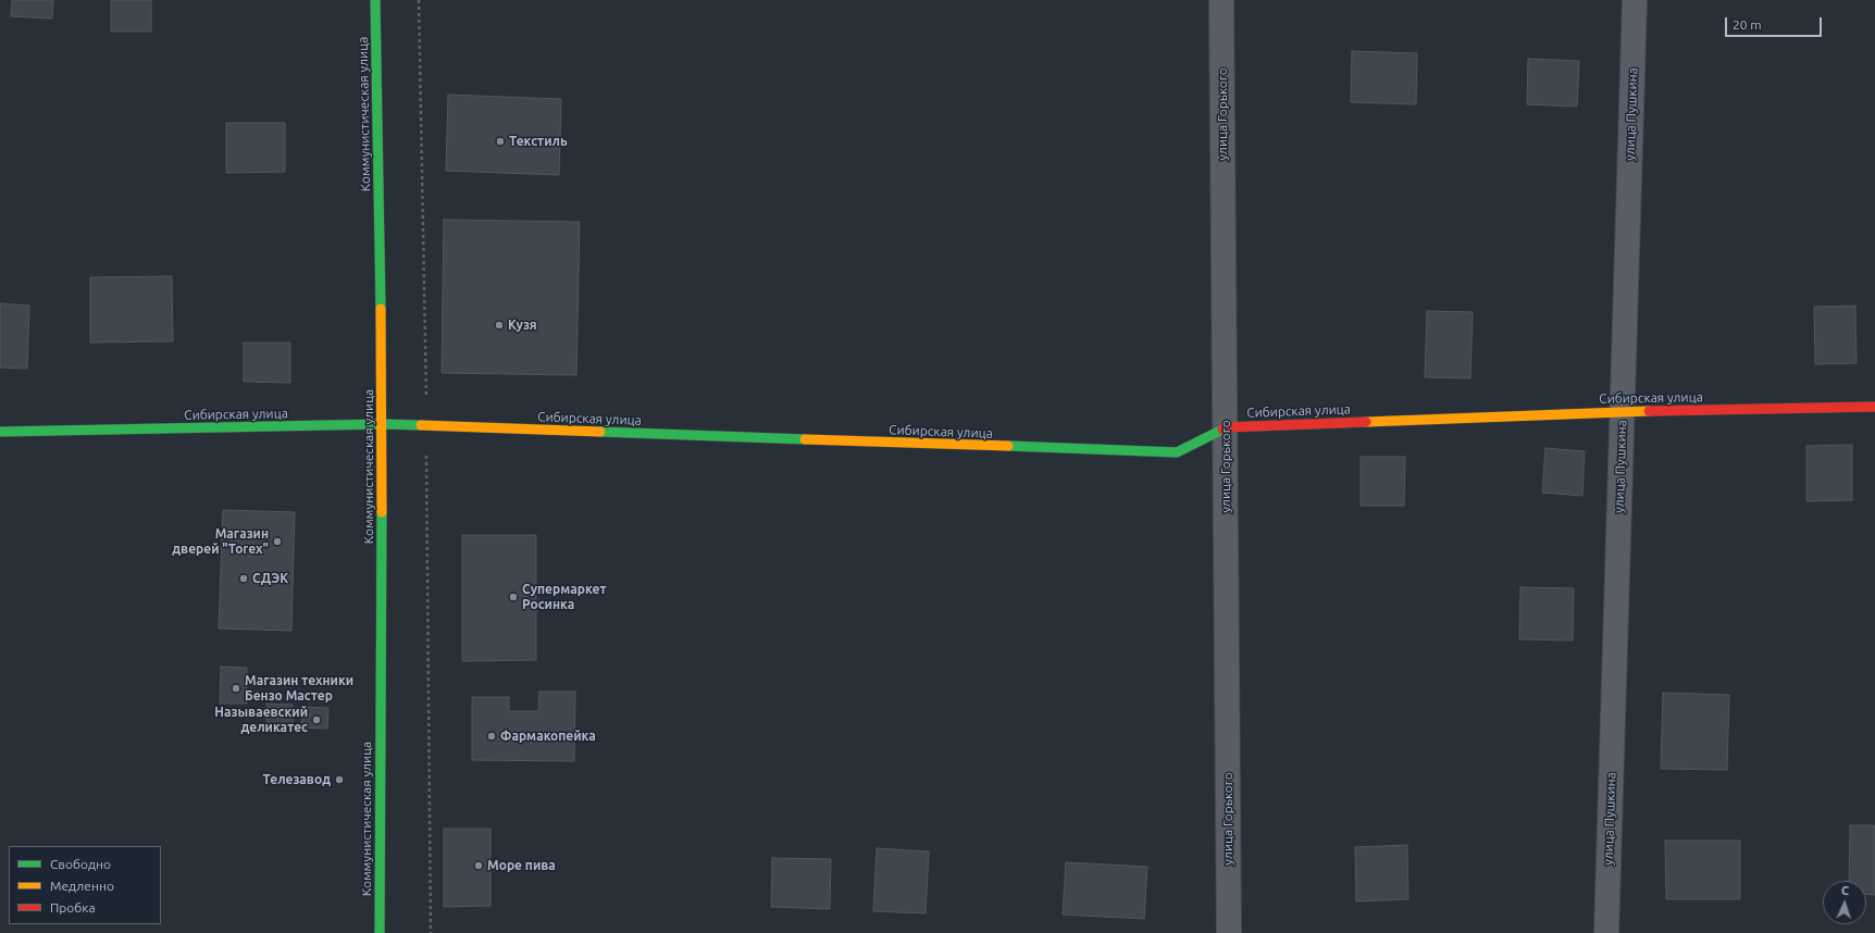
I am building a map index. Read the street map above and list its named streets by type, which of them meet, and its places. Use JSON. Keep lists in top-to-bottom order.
{
  "streets": {
    "street": [
      "Коммунистическая улица",
      "улица Горького",
      "улица Пушкина",
      "Сибирская улица"
    ]
  },
  "crossings": [
    ["Коммунистическая улица", "Сибирская улица"],
    ["улица Горького", "Сибирская улица"],
    ["улица Пушкина", "Сибирская улица"]
  ],
  "places": [
    "Текстиль",
    "Кузя",
    "Магазин дверей \"Torex\"",
    "СДЭК",
    "Супермаркет Росинка",
    "Магазин техники Бензо Мастер",
    "Называевский деликатес",
    "Фармакопейка",
    "Телезавод",
    "Море пива"
  ],
  "legend": ["Свободно", "Медленно", "Пробка"],
  "scale_bar": "20 m",
  "north": "top"
}
